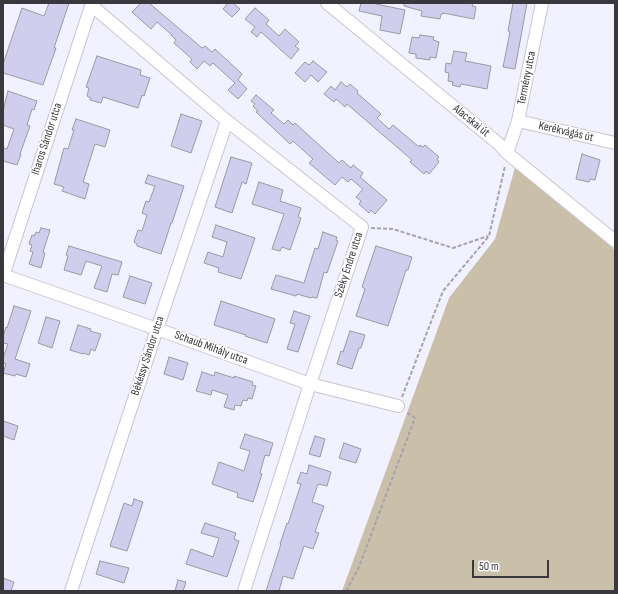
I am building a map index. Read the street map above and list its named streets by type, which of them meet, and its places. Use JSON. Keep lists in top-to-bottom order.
{
  "streets": {
    "street": [
      "Termény utca",
      "Alacskai út",
      "Kerékvágás út",
      "Iharos Sándor utca",
      "Széky Endre utca",
      "Schaub Mihály utca",
      "Békéssy Sándor utca"
    ]
  },
  "crossings": [
    ["Termény utca", "Alacskai út"],
    ["Termény utca", "Kerékvágás út"],
    ["Iharos Sándor utca", "Széky Endre utca"],
    ["Iharos Sándor utca", "Schaub Mihály utca"],
    ["Széky Endre utca", "Schaub Mihály utca"],
    ["Széky Endre utca", "Békéssy Sándor utca"],
    ["Schaub Mihály utca", "Békéssy Sándor utca"]
  ],
  "scale_bar": "50 m"
}
